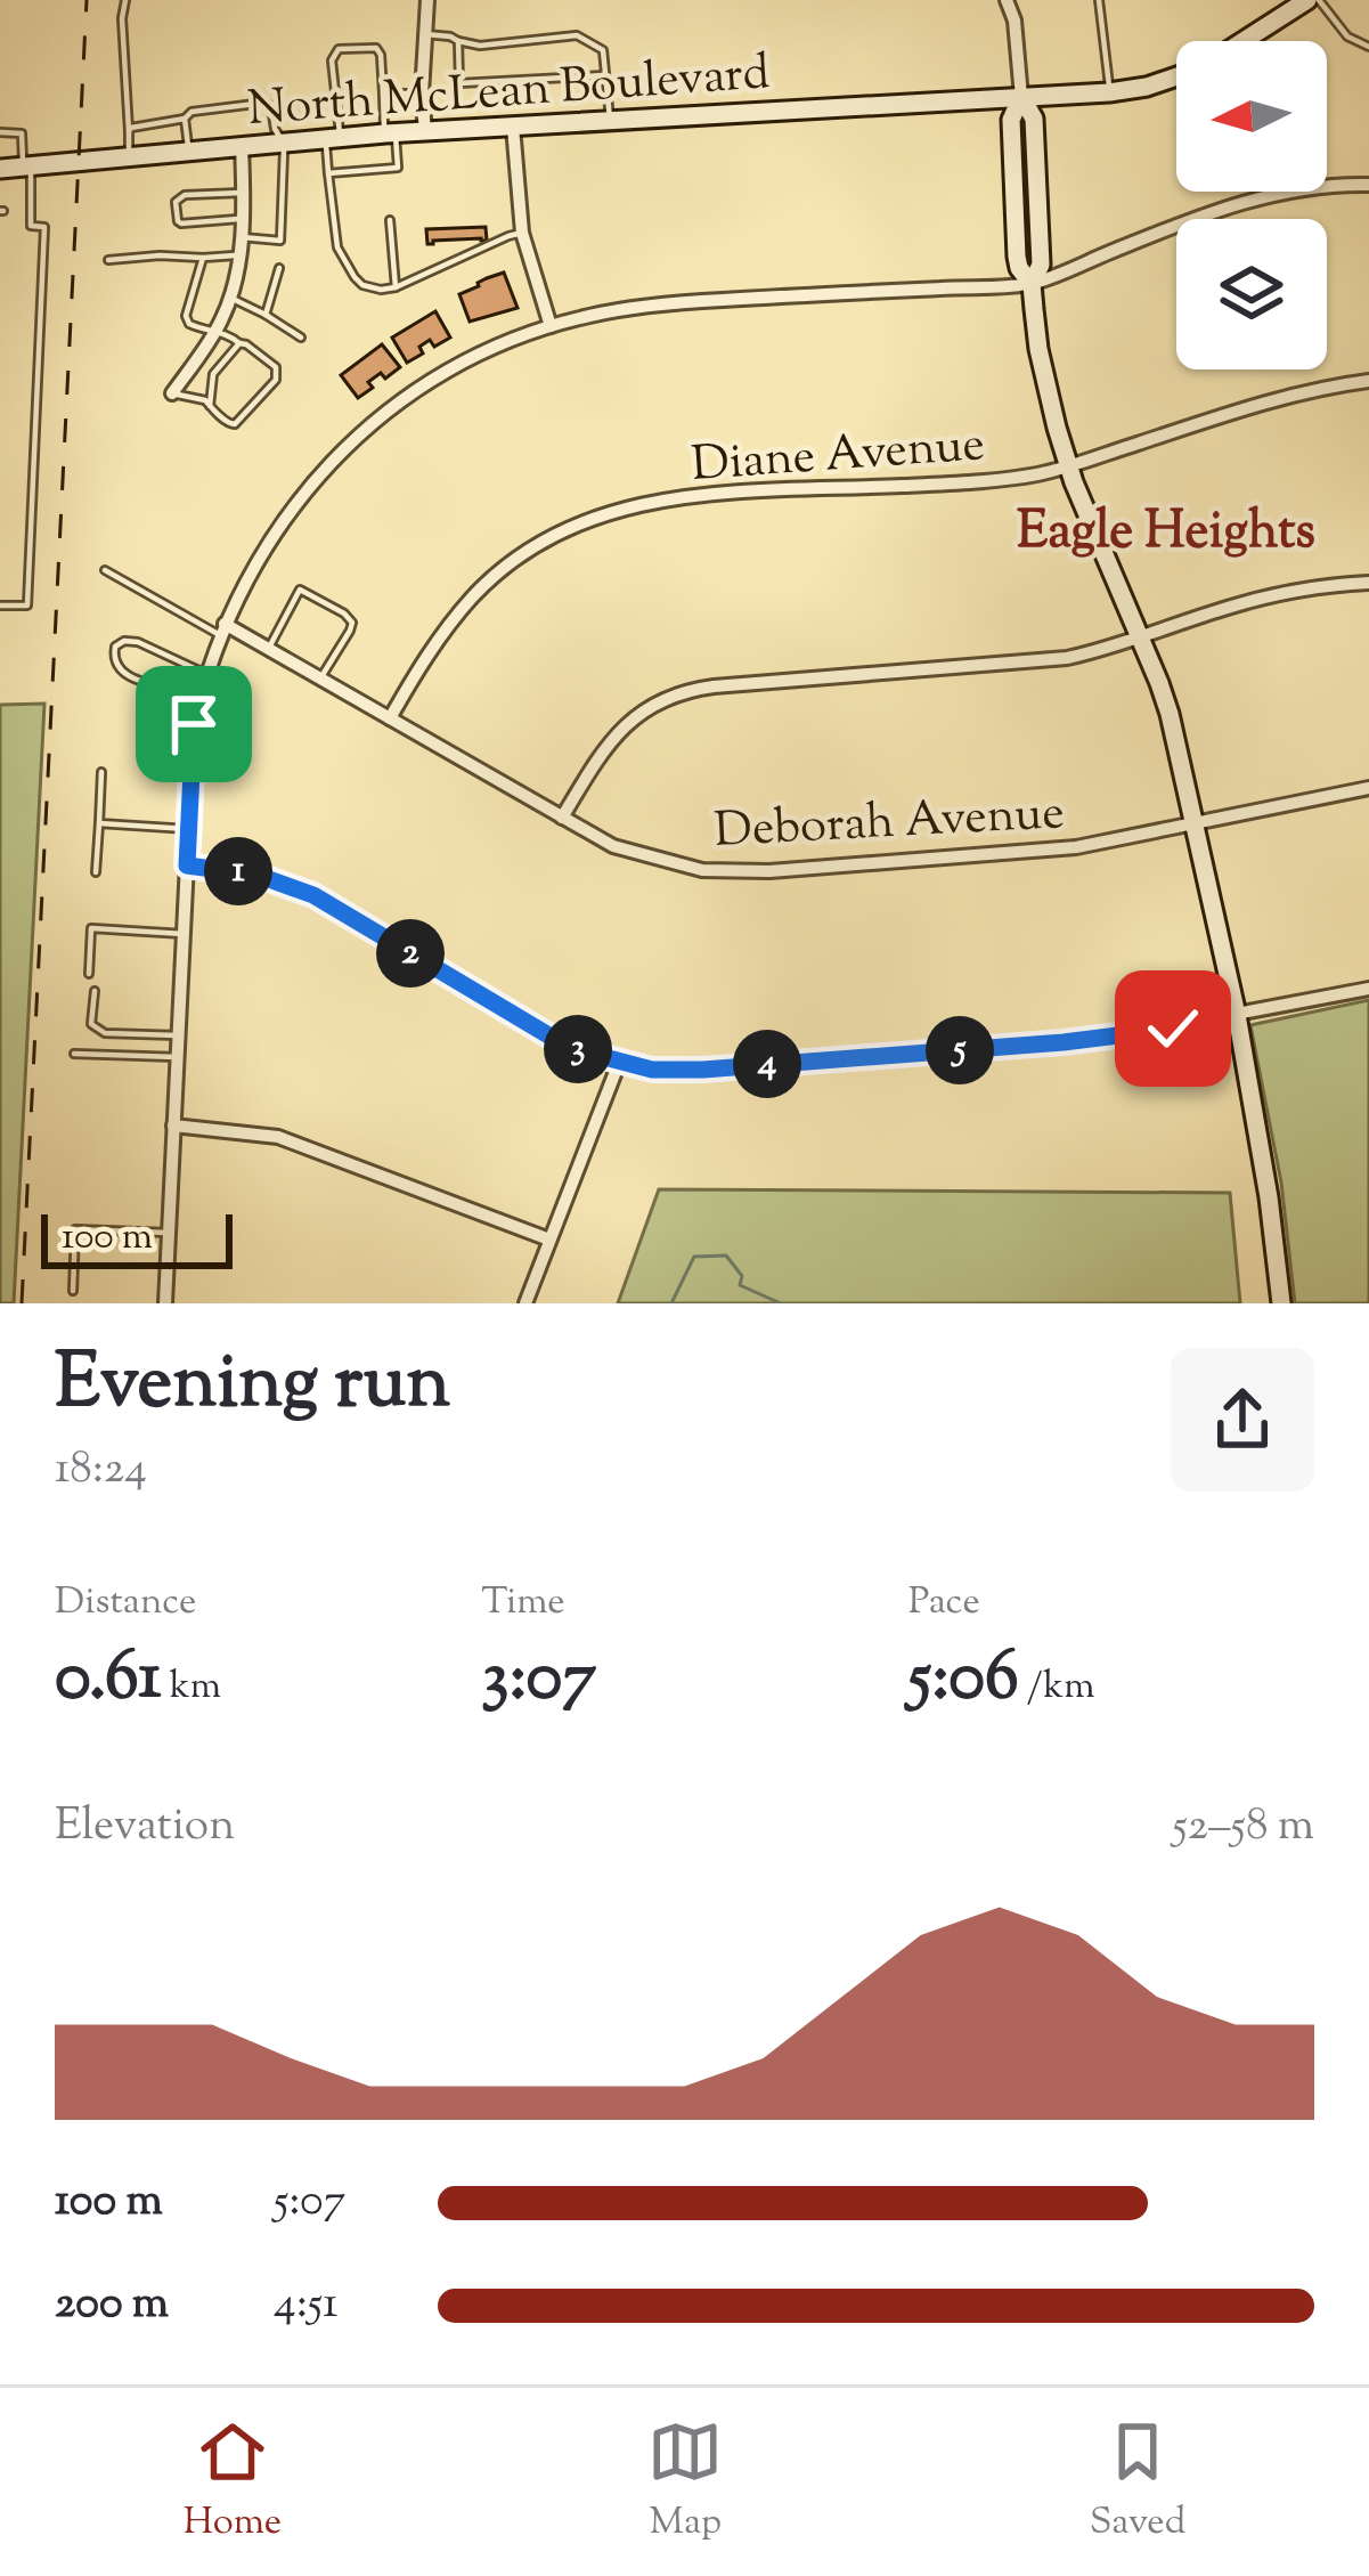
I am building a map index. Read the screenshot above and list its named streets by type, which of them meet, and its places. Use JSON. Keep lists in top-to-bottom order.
{
  "streets": {
    "main road": ["North McLean Boulevard"],
    "street": ["Diane Avenue", "Deborah Avenue"]
  },
  "crossings": [
    ["Diane Avenue", "Deborah Avenue"]
  ],
  "districts": ["Eagle Heights"],
  "scale_bar": "100 m",
  "north": "left",
  "page": {
    "pins": [
      "1",
      "2",
      "3",
      "5",
      "4"
    ],
    "scale": "100 m",
    "heading": ["Evening run", "18:24"],
    "stats": [
      ["Distance", "0.61 km"],
      ["Time", "3:07"],
      ["Pace", "5:06 /km"]
    ],
    "chart": ["Elevation", "52–58 m"],
    "list": [
      {
        "name": "100 m",
        "note": "5:07"
      },
      {
        "name": "200 m",
        "note": "4:51"
      }
    ],
    "tabs": ["Home", "Map", "Saved"]
  }
}
